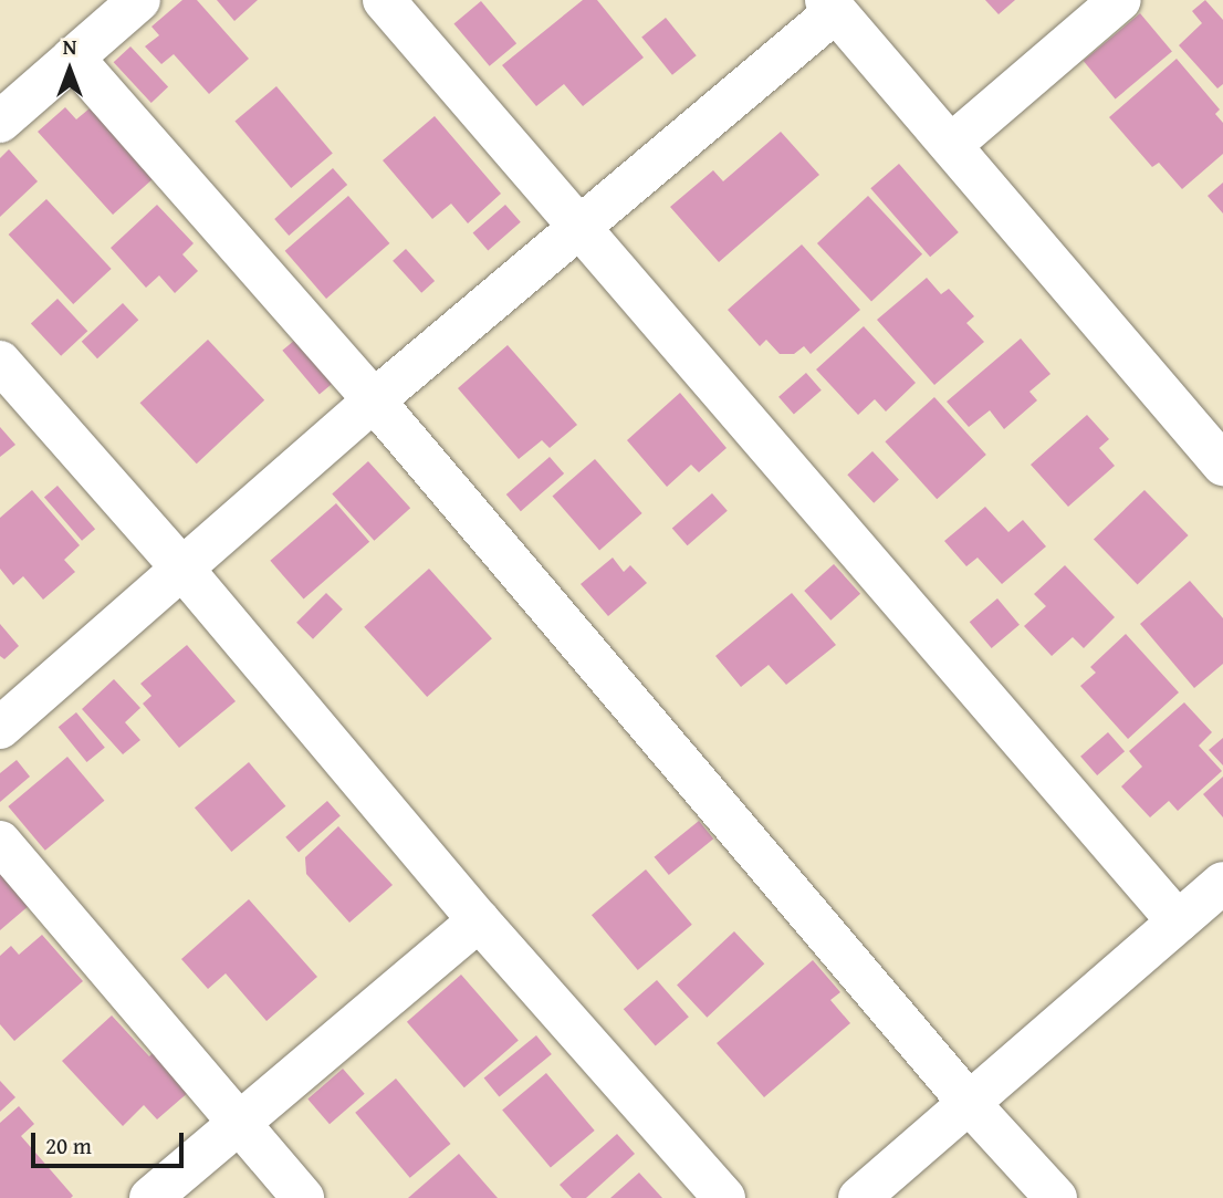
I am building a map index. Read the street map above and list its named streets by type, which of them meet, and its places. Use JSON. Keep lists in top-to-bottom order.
{
  "scale_bar": "20 m",
  "north": "top"
}
